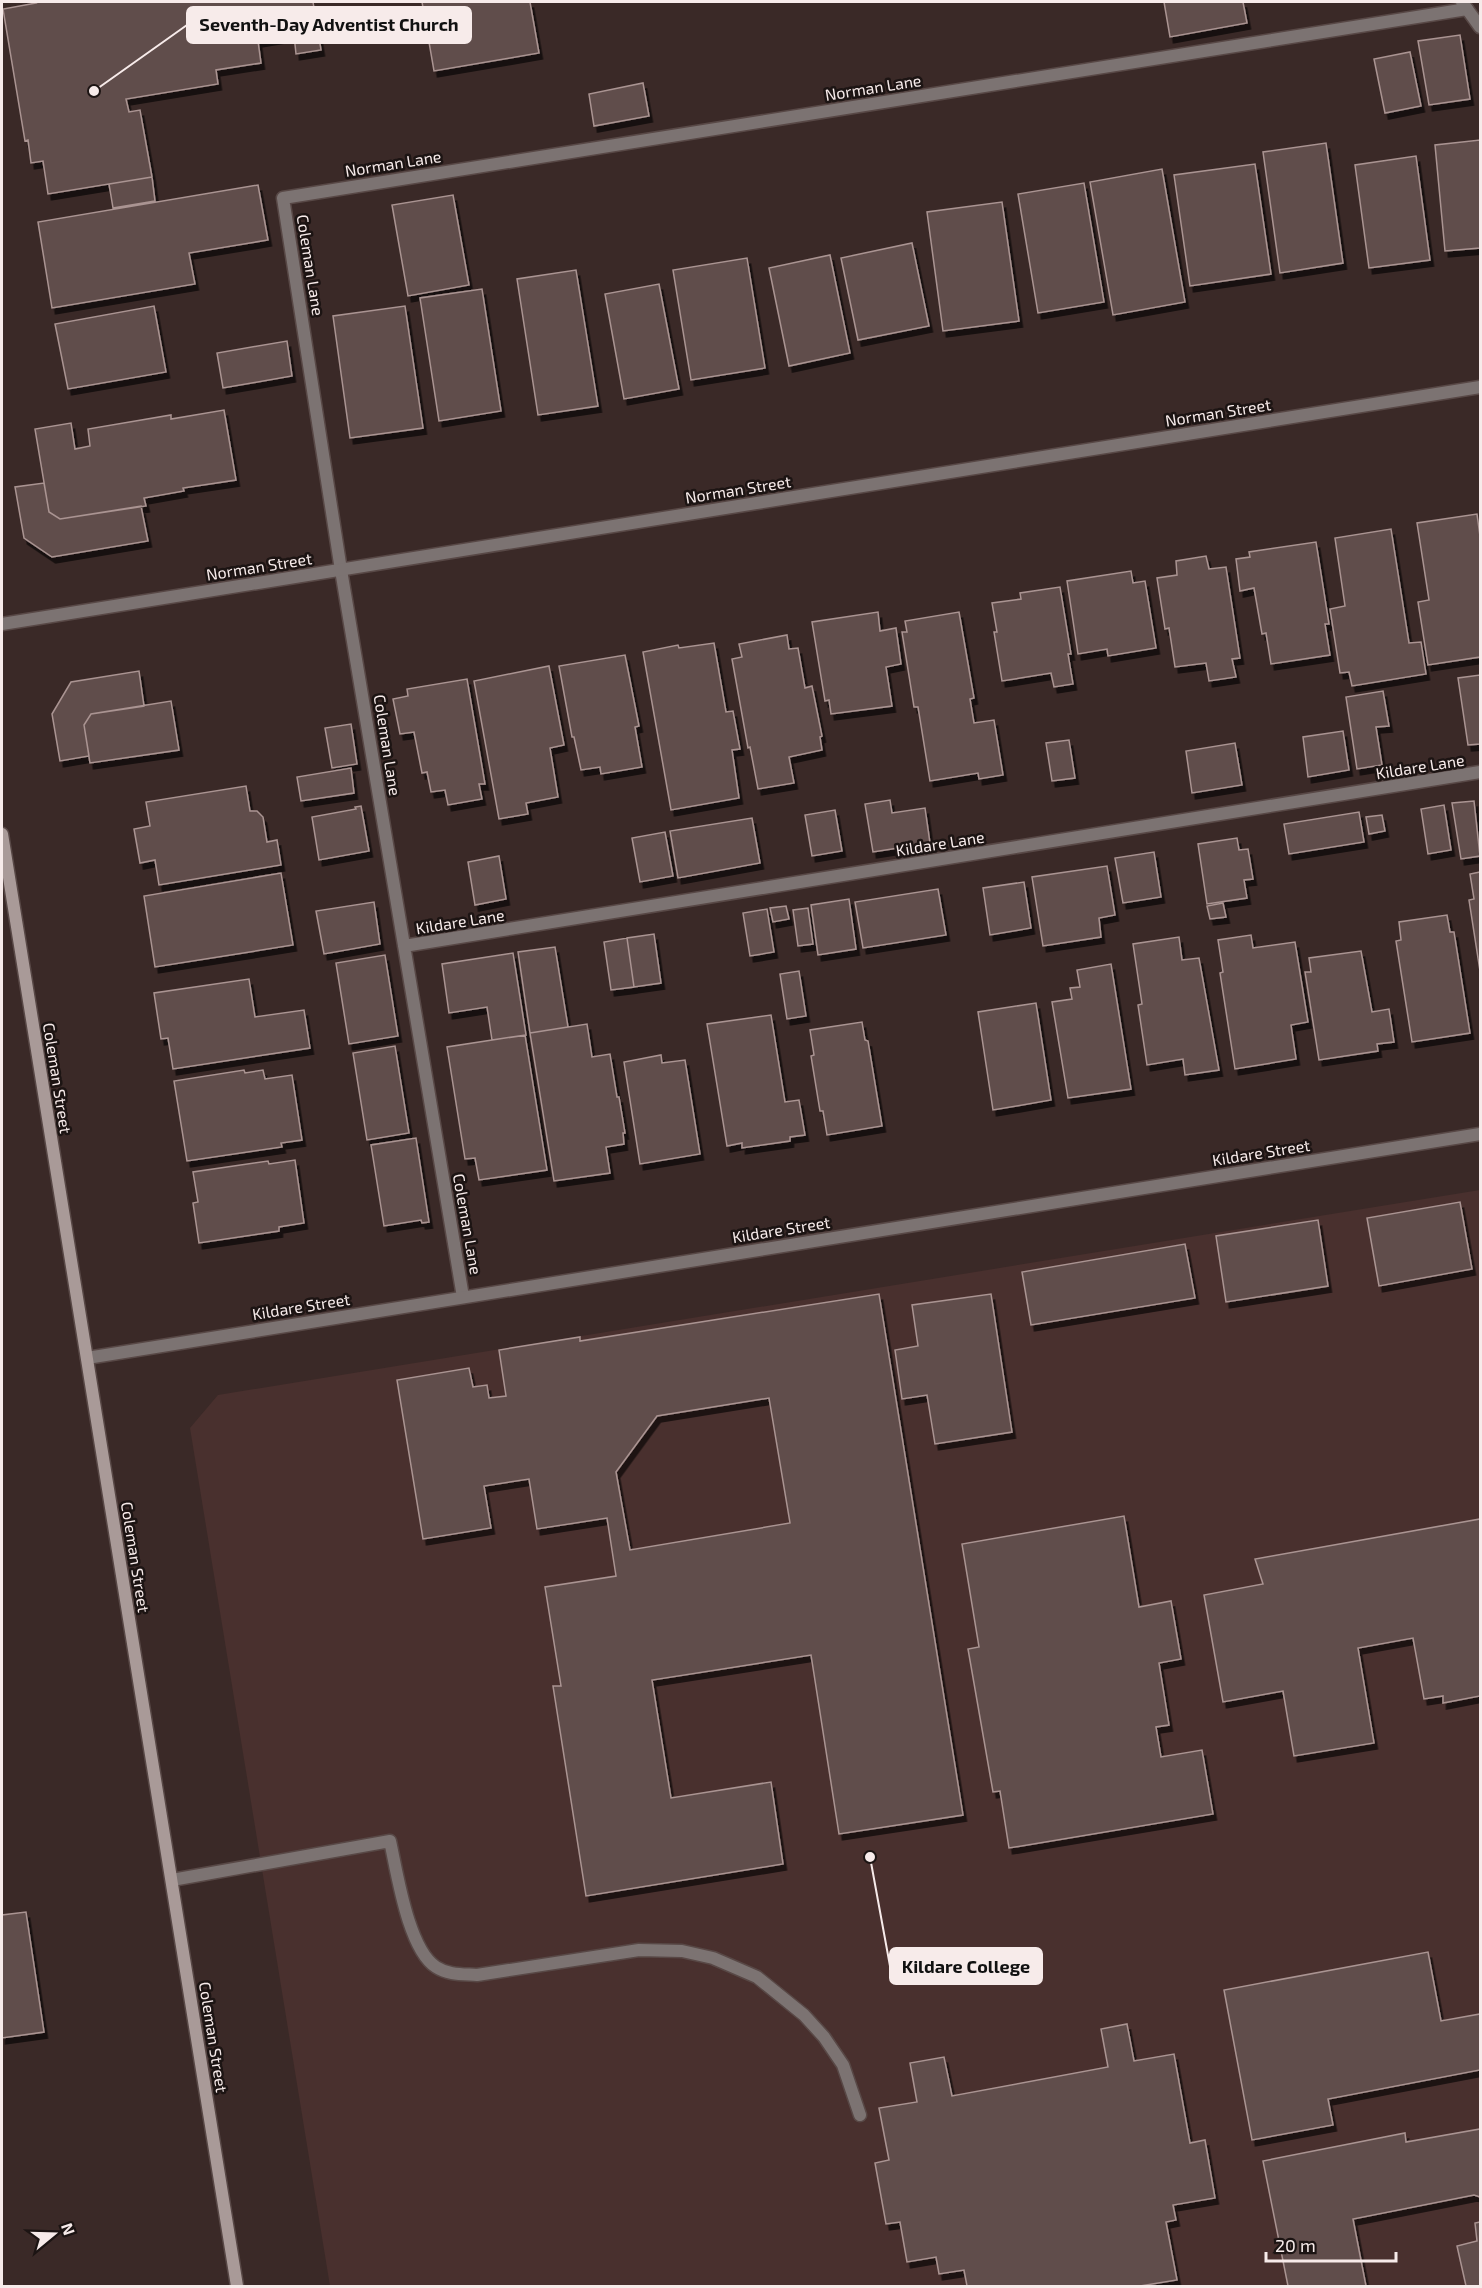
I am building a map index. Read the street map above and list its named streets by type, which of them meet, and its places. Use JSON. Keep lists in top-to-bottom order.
{
  "streets": {
    "street": [
      "Norman Lane",
      "Coleman Lane",
      "Norman Street",
      "Kildare Lane",
      "Coleman Street",
      "Kildare Street"
    ]
  },
  "crossings": [
    ["Norman Lane", "Coleman Lane"],
    ["Coleman Lane", "Norman Street"],
    ["Coleman Lane", "Kildare Lane"],
    ["Coleman Lane", "Kildare Street"],
    ["Coleman Street", "Kildare Street"]
  ],
  "places": ["Seventh-Day Adventist Church", "Kildare College"],
  "scale_bar": "20 m",
  "north": "right"
}
